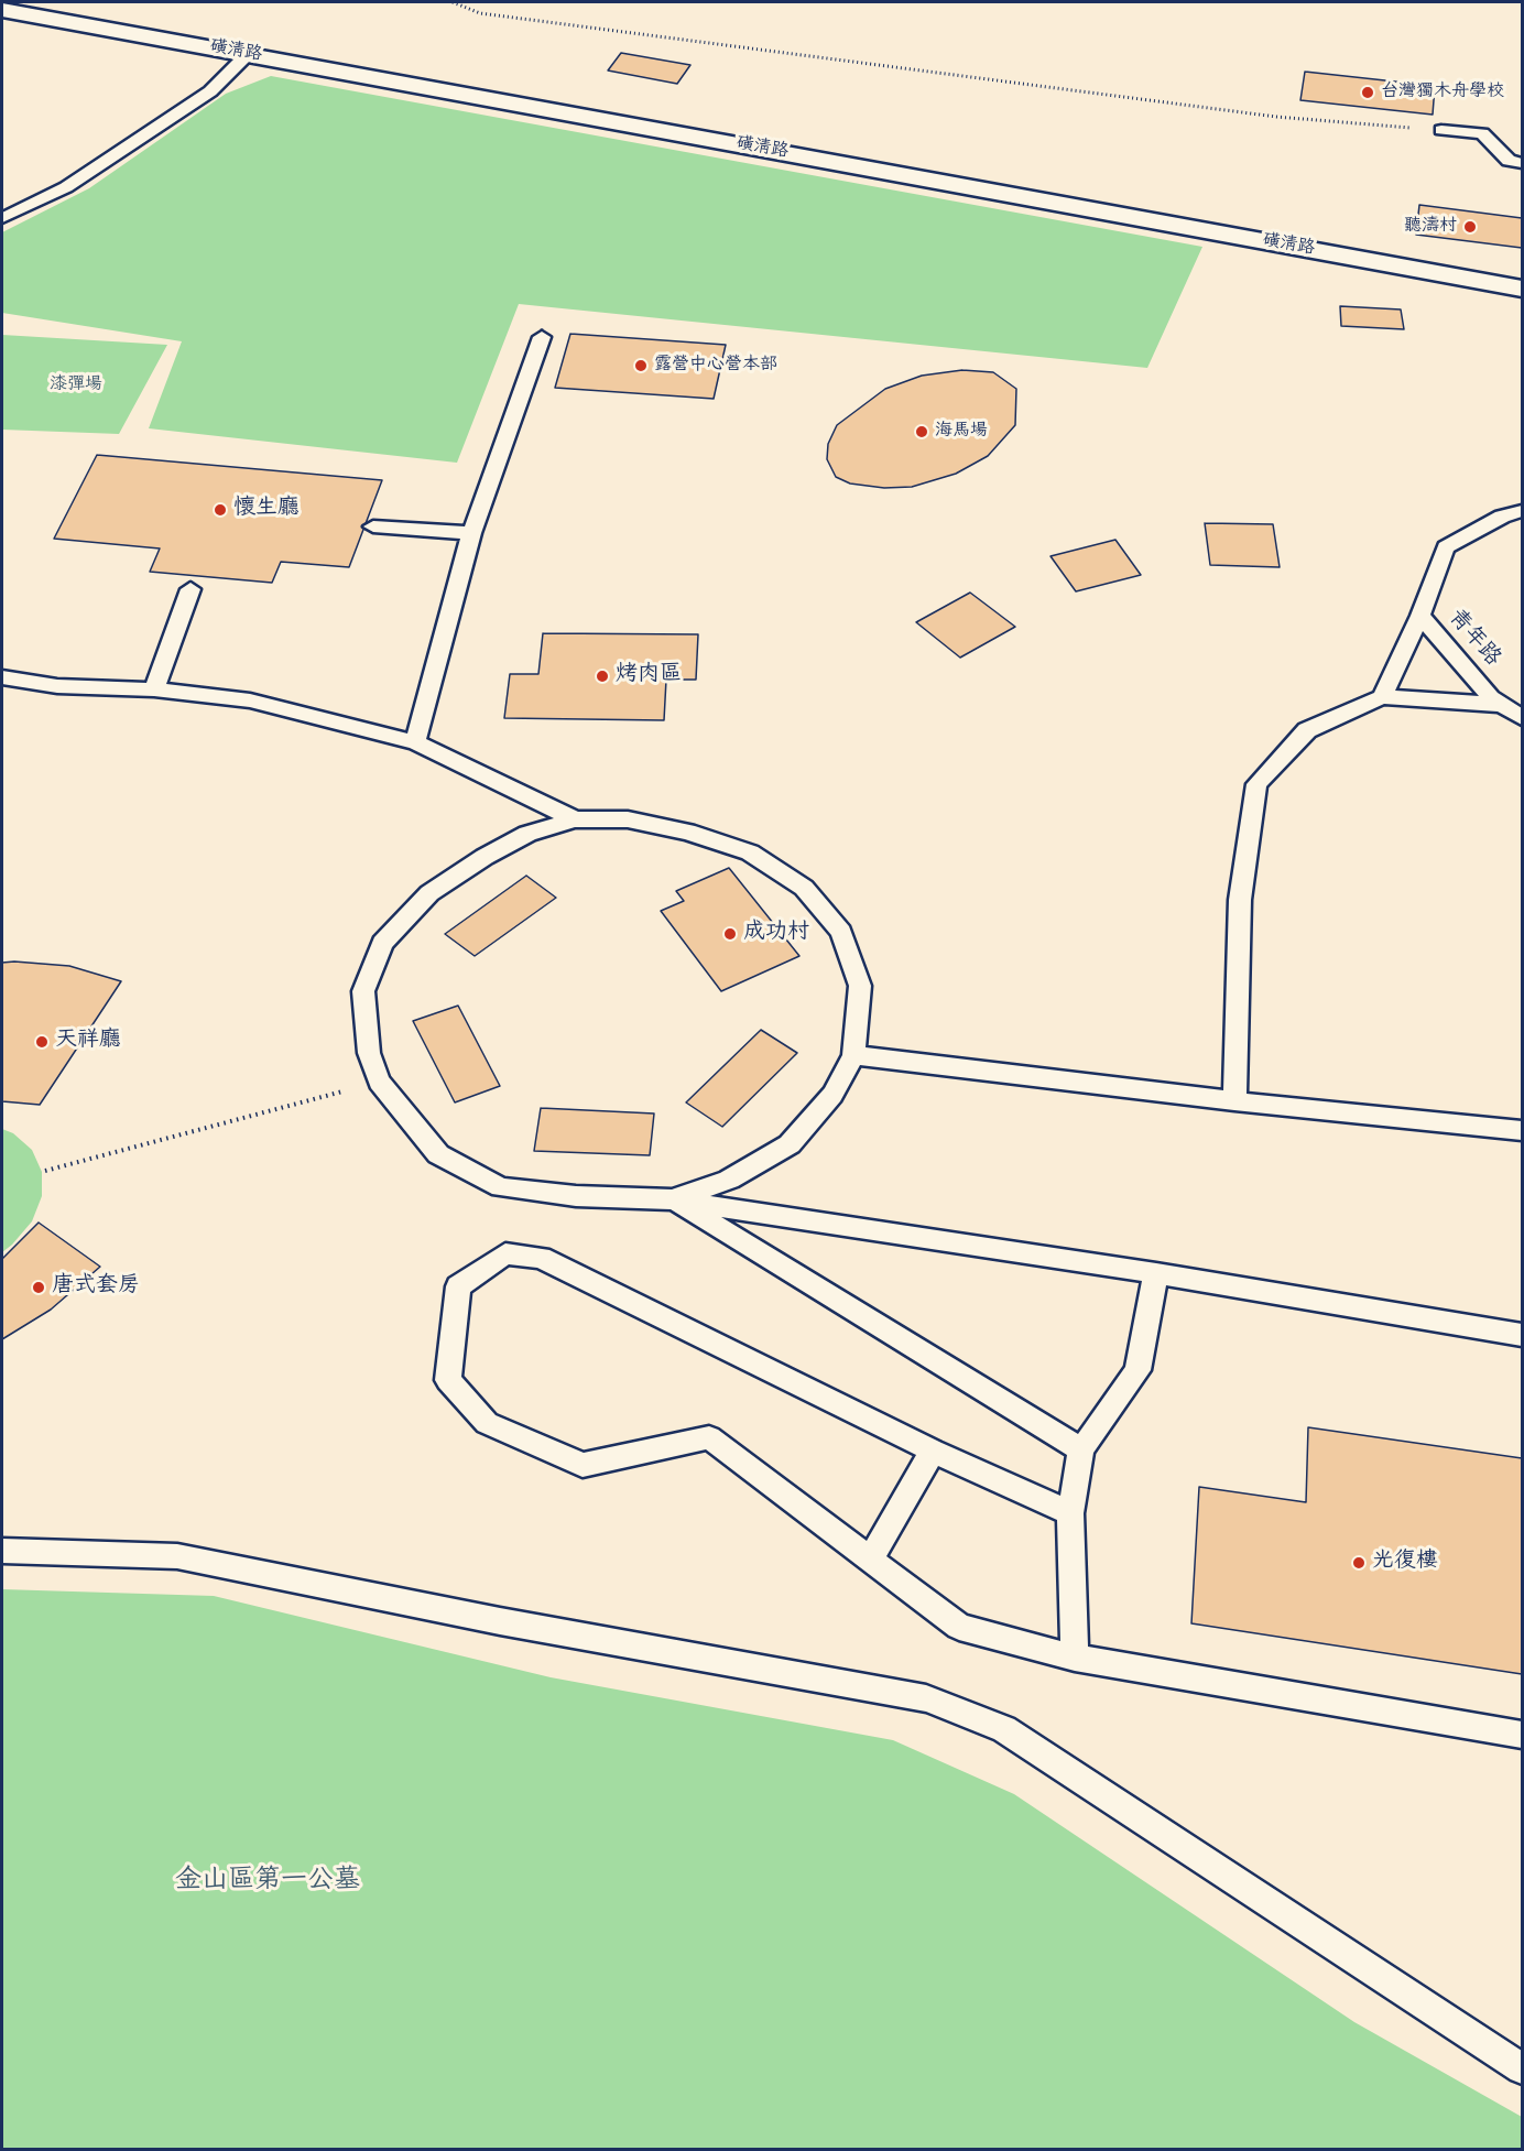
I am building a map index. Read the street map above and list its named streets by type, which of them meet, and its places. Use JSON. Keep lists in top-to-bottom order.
{
  "streets": {
    "street": ["磺清路"],
    "lane": ["青年路"]
  },
  "parks": ["漆彈場", "金山區第一公墓"],
  "places": [
    "台灣獨木舟學校",
    "聽濤村",
    "露營中心營本部",
    "海馬場",
    "懷生廳",
    "烤肉區",
    "成功村",
    "天祥廳",
    "唐式套房",
    "光復樓"
  ]
}
